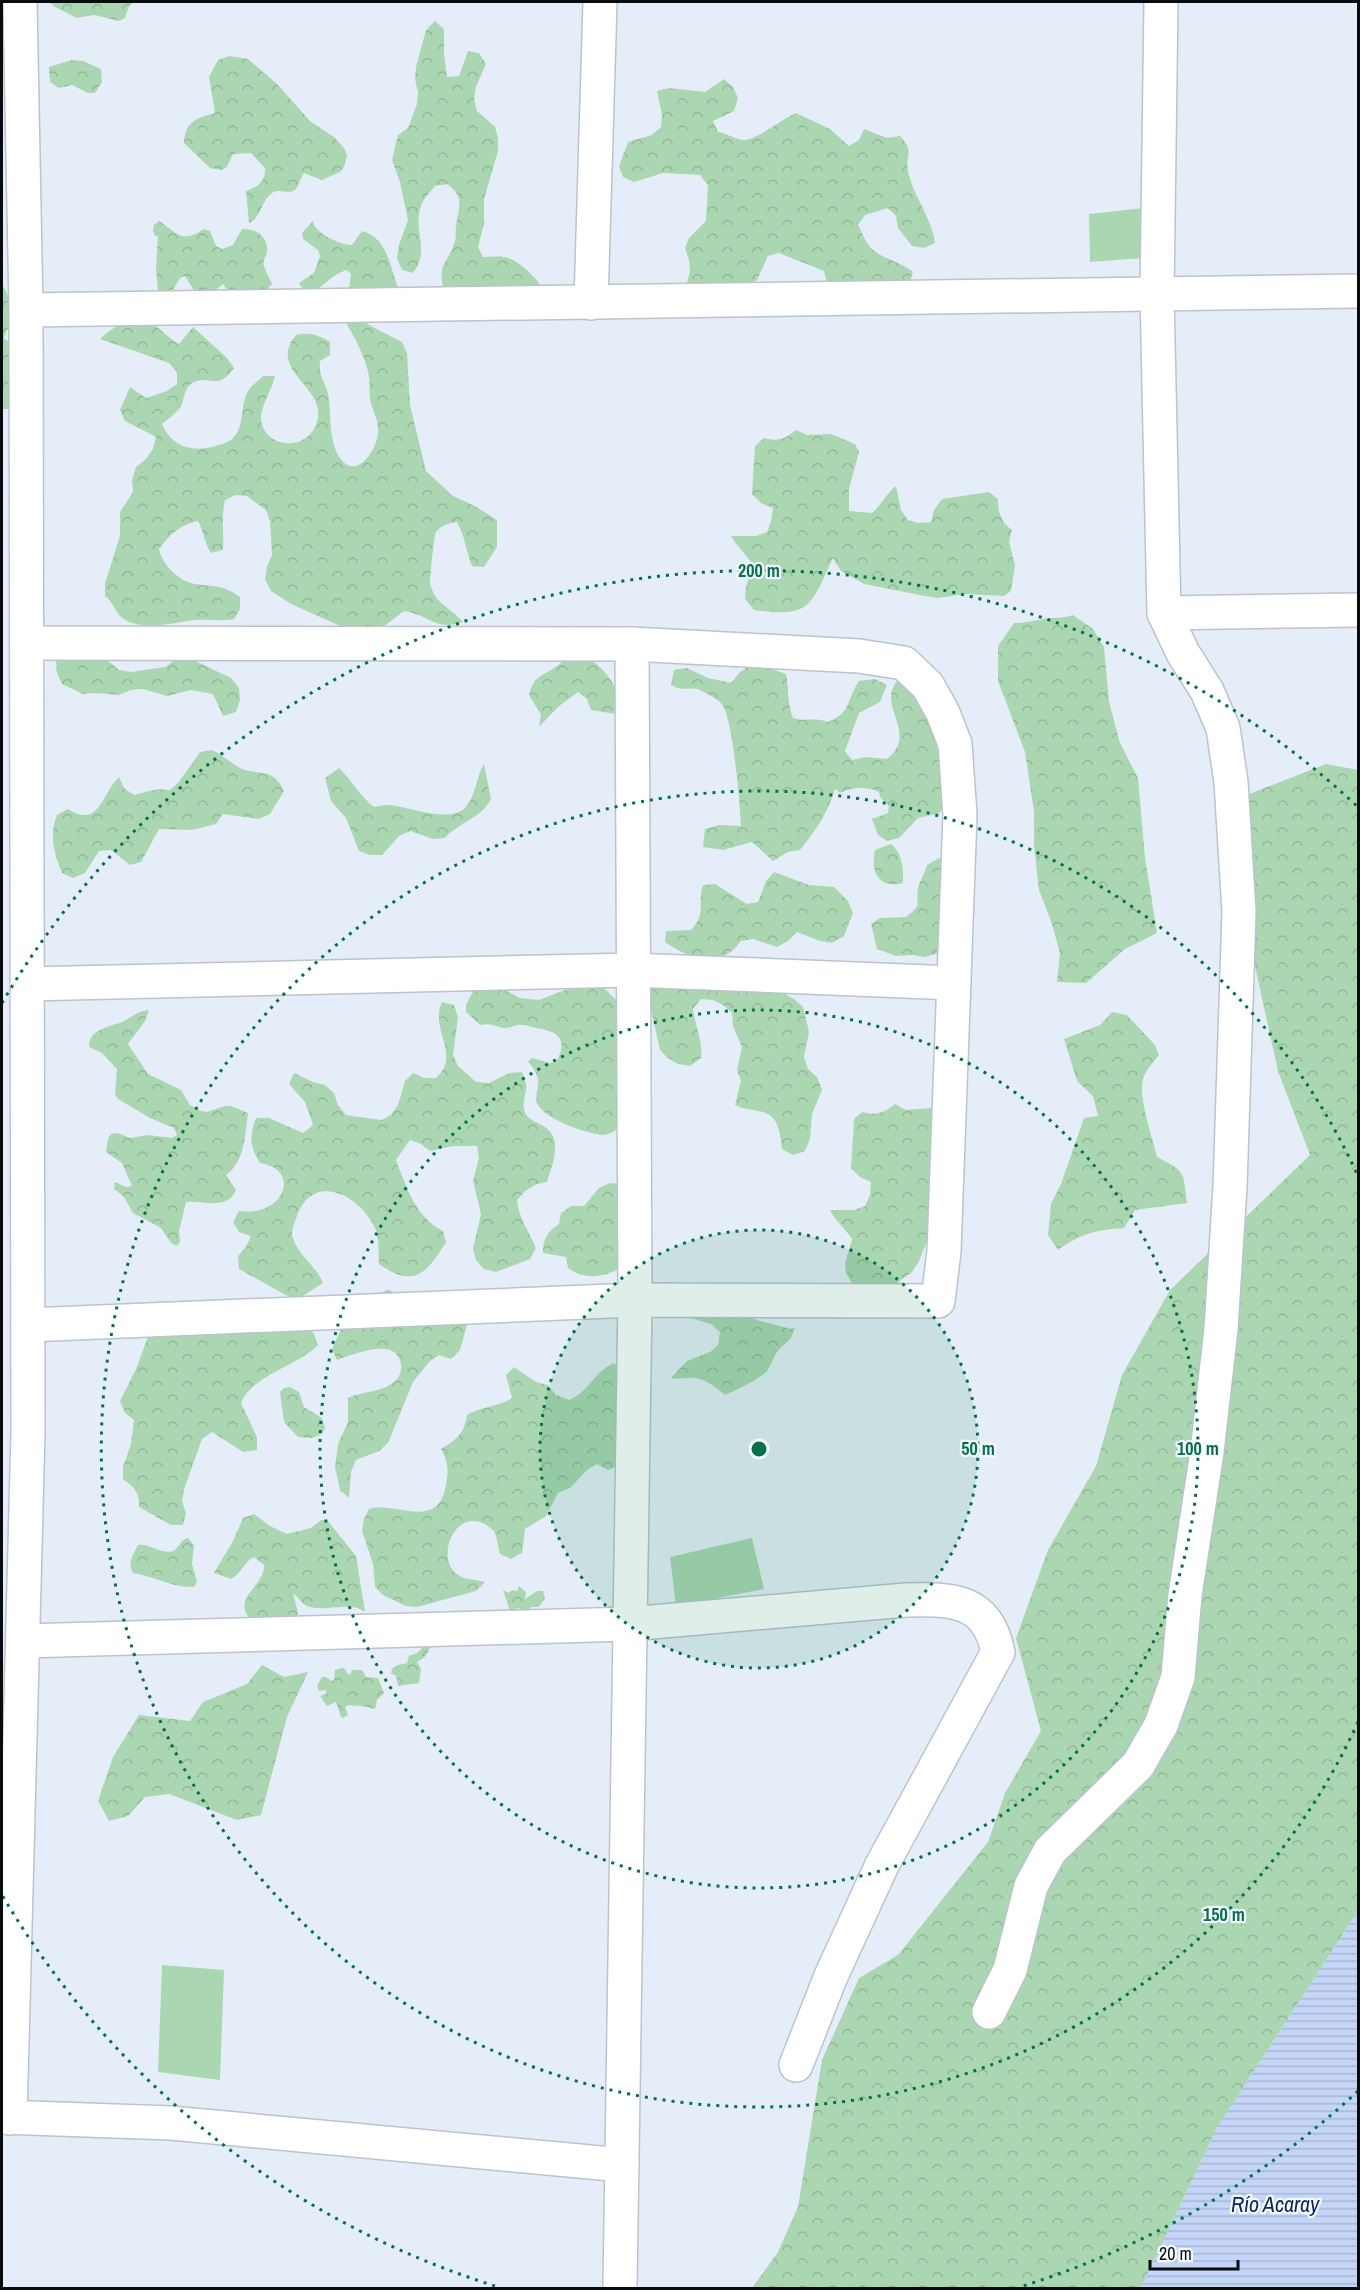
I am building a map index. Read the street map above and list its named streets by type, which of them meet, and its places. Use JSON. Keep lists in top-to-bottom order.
{
  "water": ["Río Acaray"],
  "scale_bar": "20 m",
  "rings": [
    "200 m",
    "50 m",
    "100 m",
    "150 m"
  ]
}
